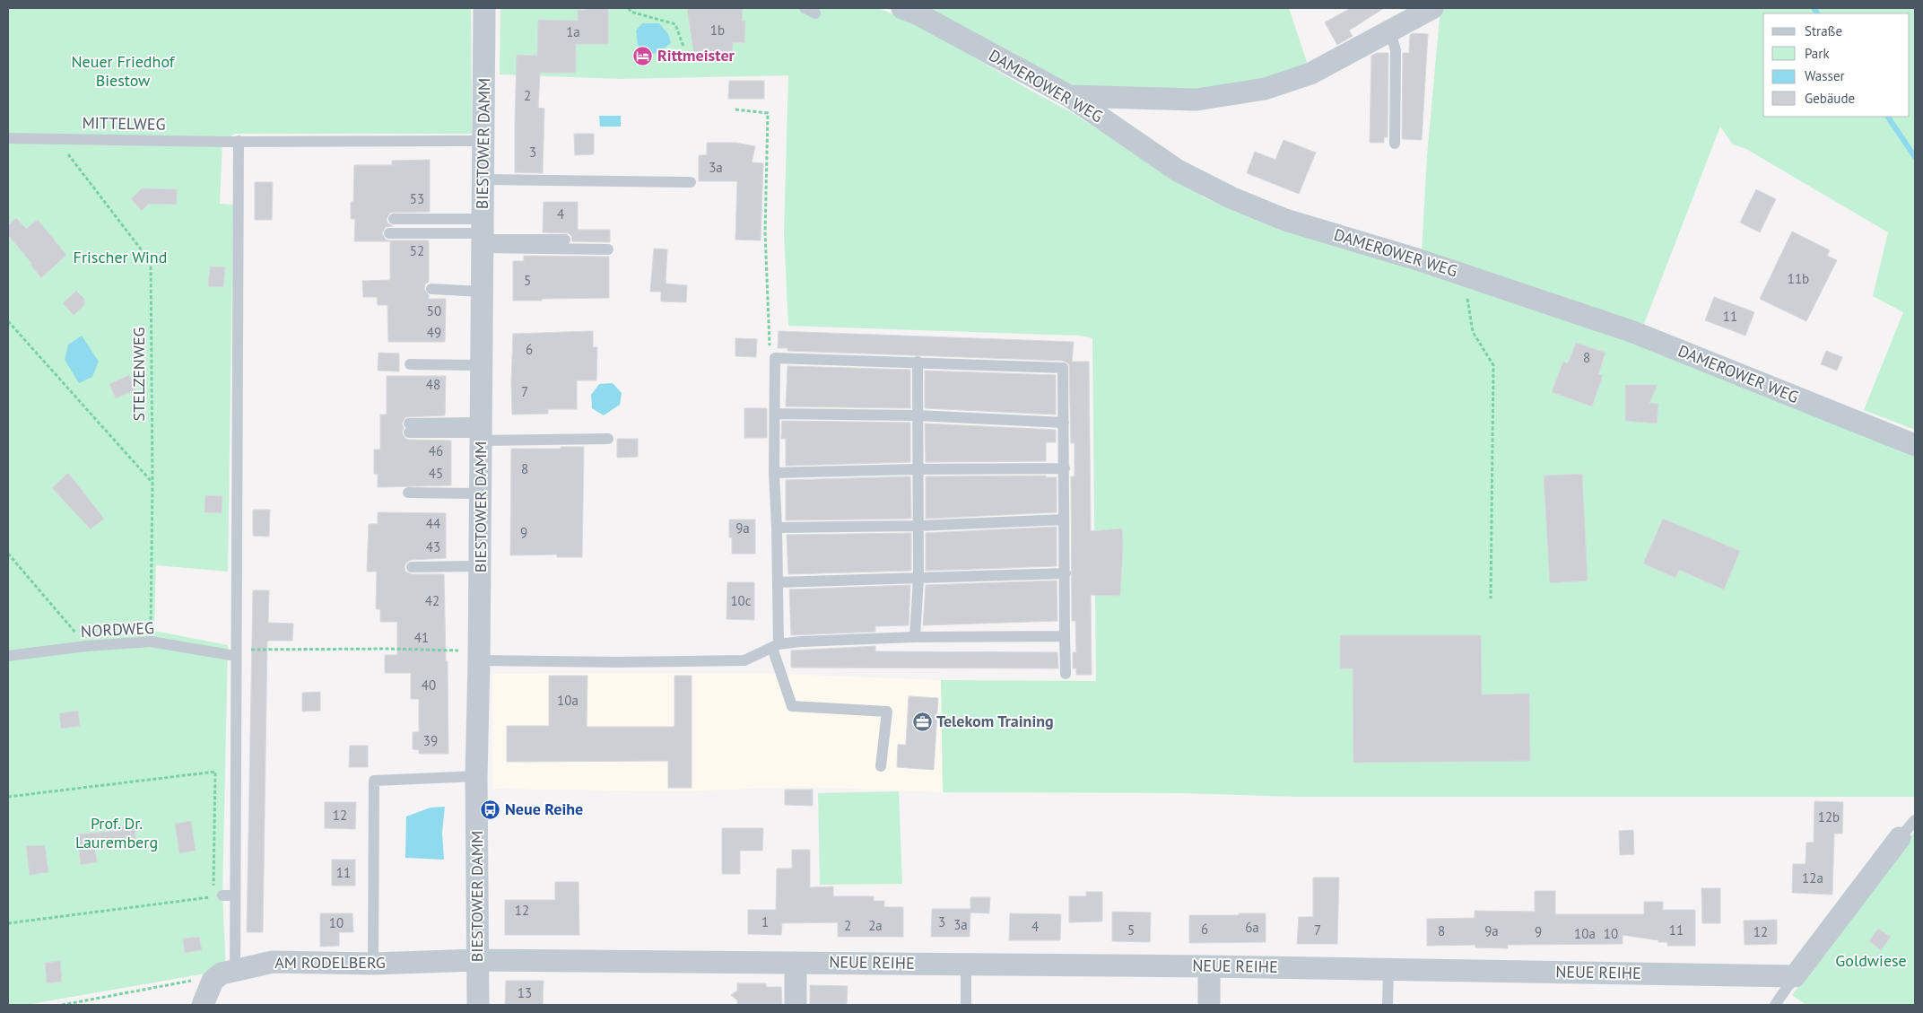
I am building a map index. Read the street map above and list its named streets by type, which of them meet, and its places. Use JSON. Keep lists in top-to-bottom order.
{
  "streets": {
    "street": [
      "DAMEROWER WEG",
      "BIESTOWER DAMM",
      "AM RODELBERG",
      "NEUE REIHE"
    ],
    "lane": ["MITTELWEG", "NORDWEG"],
    "path": ["STELZENWEG"]
  },
  "crossings": [
    ["MITTELWEG", "BIESTOWER DAMM"],
    ["MITTELWEG", "STELZENWEG"],
    ["BIESTOWER DAMM", "AM RODELBERG"],
    ["BIESTOWER DAMM", "NEUE REIHE"],
    ["STELZENWEG", "NORDWEG"],
    ["AM RODELBERG", "NEUE REIHE"]
  ],
  "parks": [
    "Neuer Friedhof Biestow",
    "Frischer Wind",
    "Prof. Dr. Lauremberg",
    "Goldwiese"
  ],
  "places": {
    "hotel": ["Rittmeister"],
    "office": ["Telekom Training"],
    "bus stop": ["Neue Reihe"]
  },
  "house_numbers": [
    "1b",
    "1a",
    "2",
    "3",
    "3a",
    "53",
    "4",
    "52",
    "11b",
    "5",
    "50",
    "11",
    "49",
    "6",
    "8",
    "48",
    "7",
    "46",
    "8",
    "45",
    "44",
    "9a",
    "9",
    "43",
    "42",
    "10c",
    "41",
    "40",
    "10a",
    "39",
    "12",
    "12b",
    "11",
    "12a",
    "12",
    "1",
    "3",
    "10",
    "3a",
    "2",
    "2a",
    "4",
    "6a",
    "6",
    "5",
    "7",
    "11",
    "8",
    "9a",
    "9",
    "12",
    "10a",
    "10",
    "13"
  ],
  "legend": [
    "Straße",
    "Park",
    "Wasser",
    "Gebäude"
  ]
}
